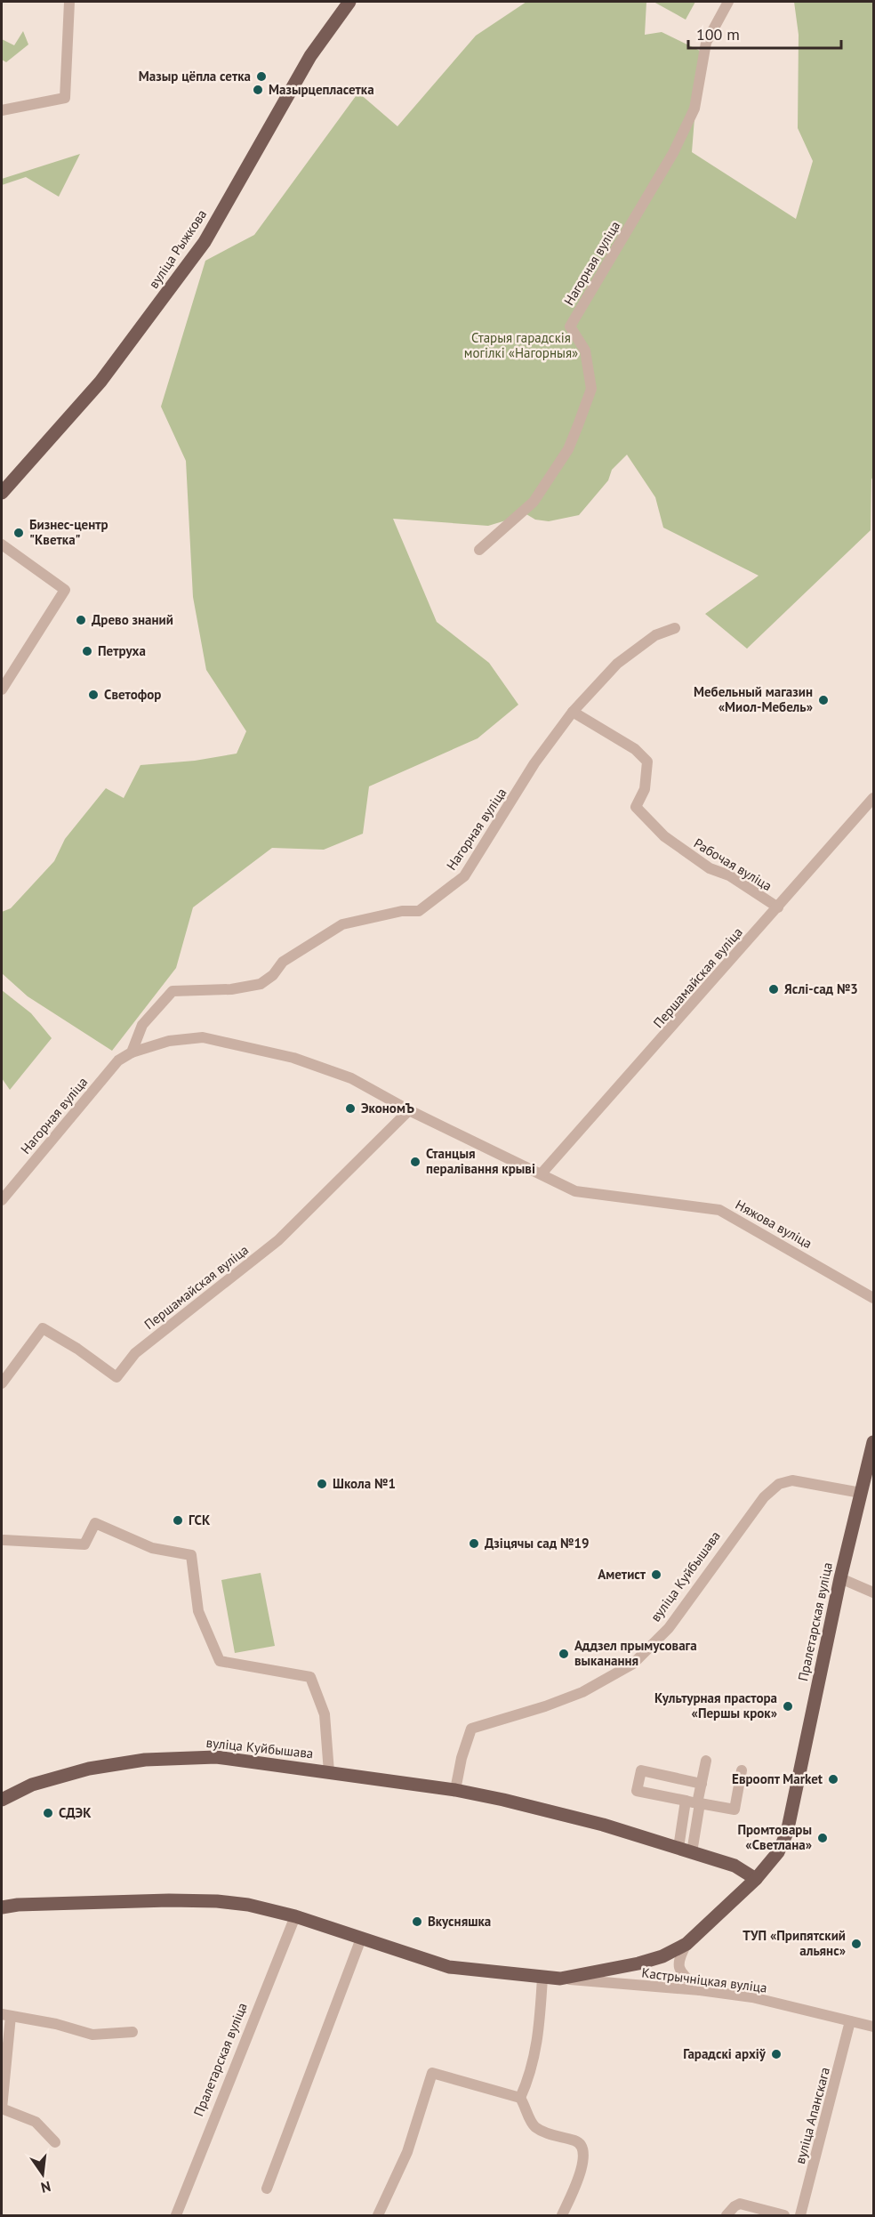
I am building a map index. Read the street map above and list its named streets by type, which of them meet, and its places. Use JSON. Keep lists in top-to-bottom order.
{
  "streets": {
    "main road": ["вуліца Рыжкова", "вуліца Куйбышава", "Пралетарская вуліца"],
    "street": [
      "Нагорная вуліца",
      "Рабочая вуліца",
      "Першамайская вуліца",
      "Няжова вуліца",
      "Кастрычніцкая вуліца",
      "вуліца Апанскага"
    ]
  },
  "crossings": [
    ["Нагорная вуліца", "Рабочая вуліца"],
    ["Нагорная вуліца", "Першамайская вуліца"],
    ["Нагорная вуліца", "Няжова вуліца"],
    ["Рабочая вуліца", "Першамайская вуліца"],
    ["вуліца Куйбышава", "Пралетарская вуліца"],
    ["Пралетарская вуліца", "Кастрычніцкая вуліца"],
    ["Кастрычніцкая вуліца", "вуліца Апанскага"]
  ],
  "parks": ["Старыя гарадскія могілкі «Нагорныя»"],
  "places": [
    "Мазыр цёпла сетка",
    "Мазырцепласетка",
    "Бизнес-центр \"Кветка\"",
    "Древо знаний",
    "Петруха",
    "Светофор",
    "Мебельный магазин «Миол-Мебель»",
    "Яслі-сад №3",
    "ЭкономЪ",
    "Станцыя пералівання крыві",
    "Школа №1",
    "ГСК",
    "Дзіцячы сад №19",
    "Аметист",
    "Аддзел прымусовага выканання",
    "Культурная прастора «Першы крок»",
    "Евроопт Market",
    "СДЭК",
    "Промтовары «Светлана»",
    "Вкусняшка",
    "ТУП «Припятский альянс»",
    "Гарадскі архіў"
  ],
  "scale_bar": "100 m",
  "north": "bottom"
}
